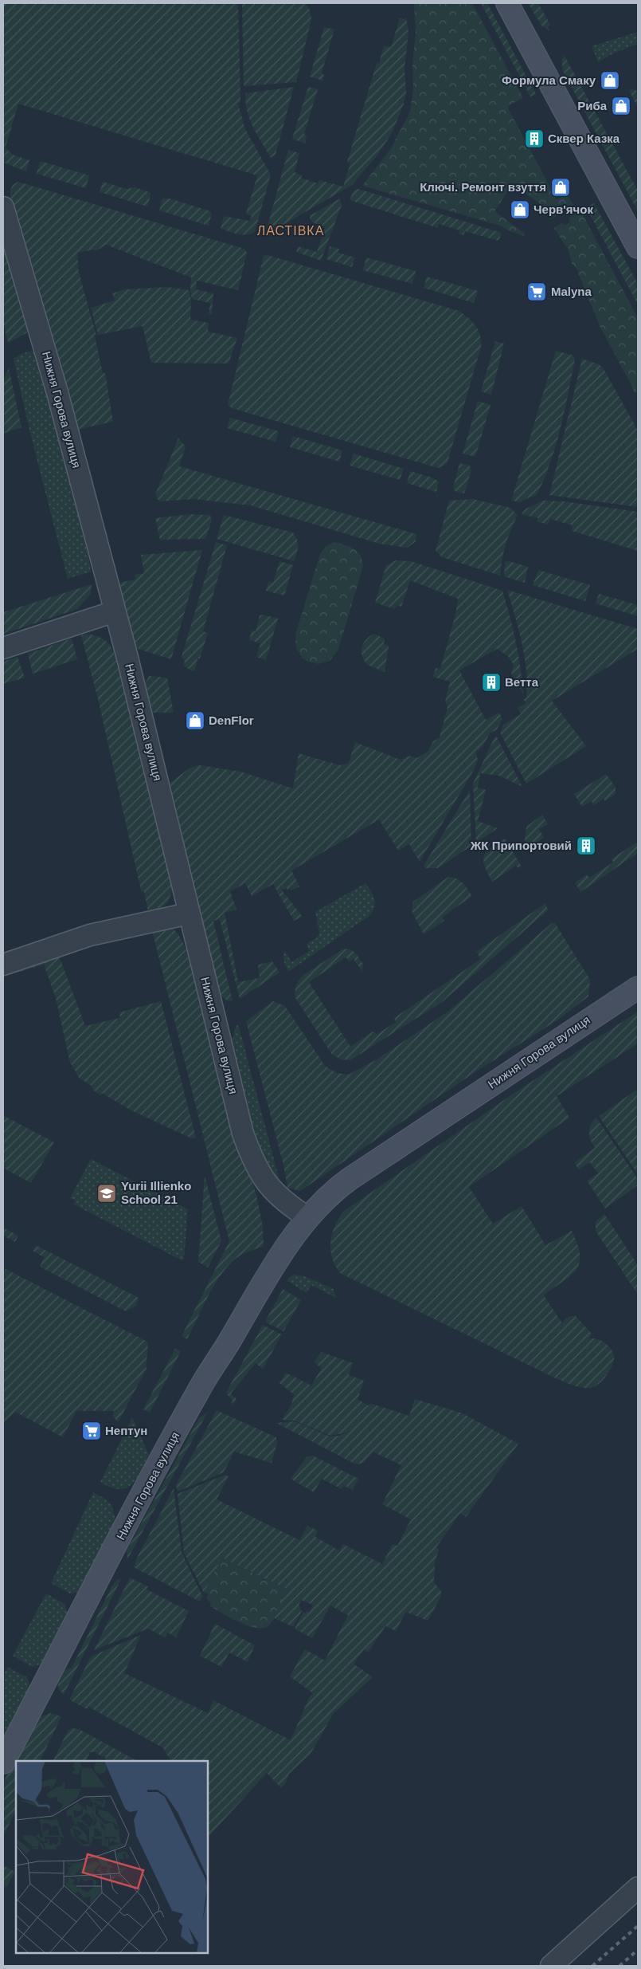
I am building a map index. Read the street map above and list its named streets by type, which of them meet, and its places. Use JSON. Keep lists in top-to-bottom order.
{
  "streets": {
    "street": ["Нижня Горова вулиця"]
  },
  "districts": ["ЛАСТІВКА"],
  "places": {
    "shop": [
      "Формула Смаку",
      "Риба",
      "Ключі. Ремонт взуття",
      "Черв'ячок",
      "DenFlor"
    ],
    "building": ["Сквер Казка", "Ветта", "ЖК Припортовий"],
    "supermarket": ["Malyna", "Нептун"],
    "school or university": ["Yurii Illienko School 21"]
  }
}
